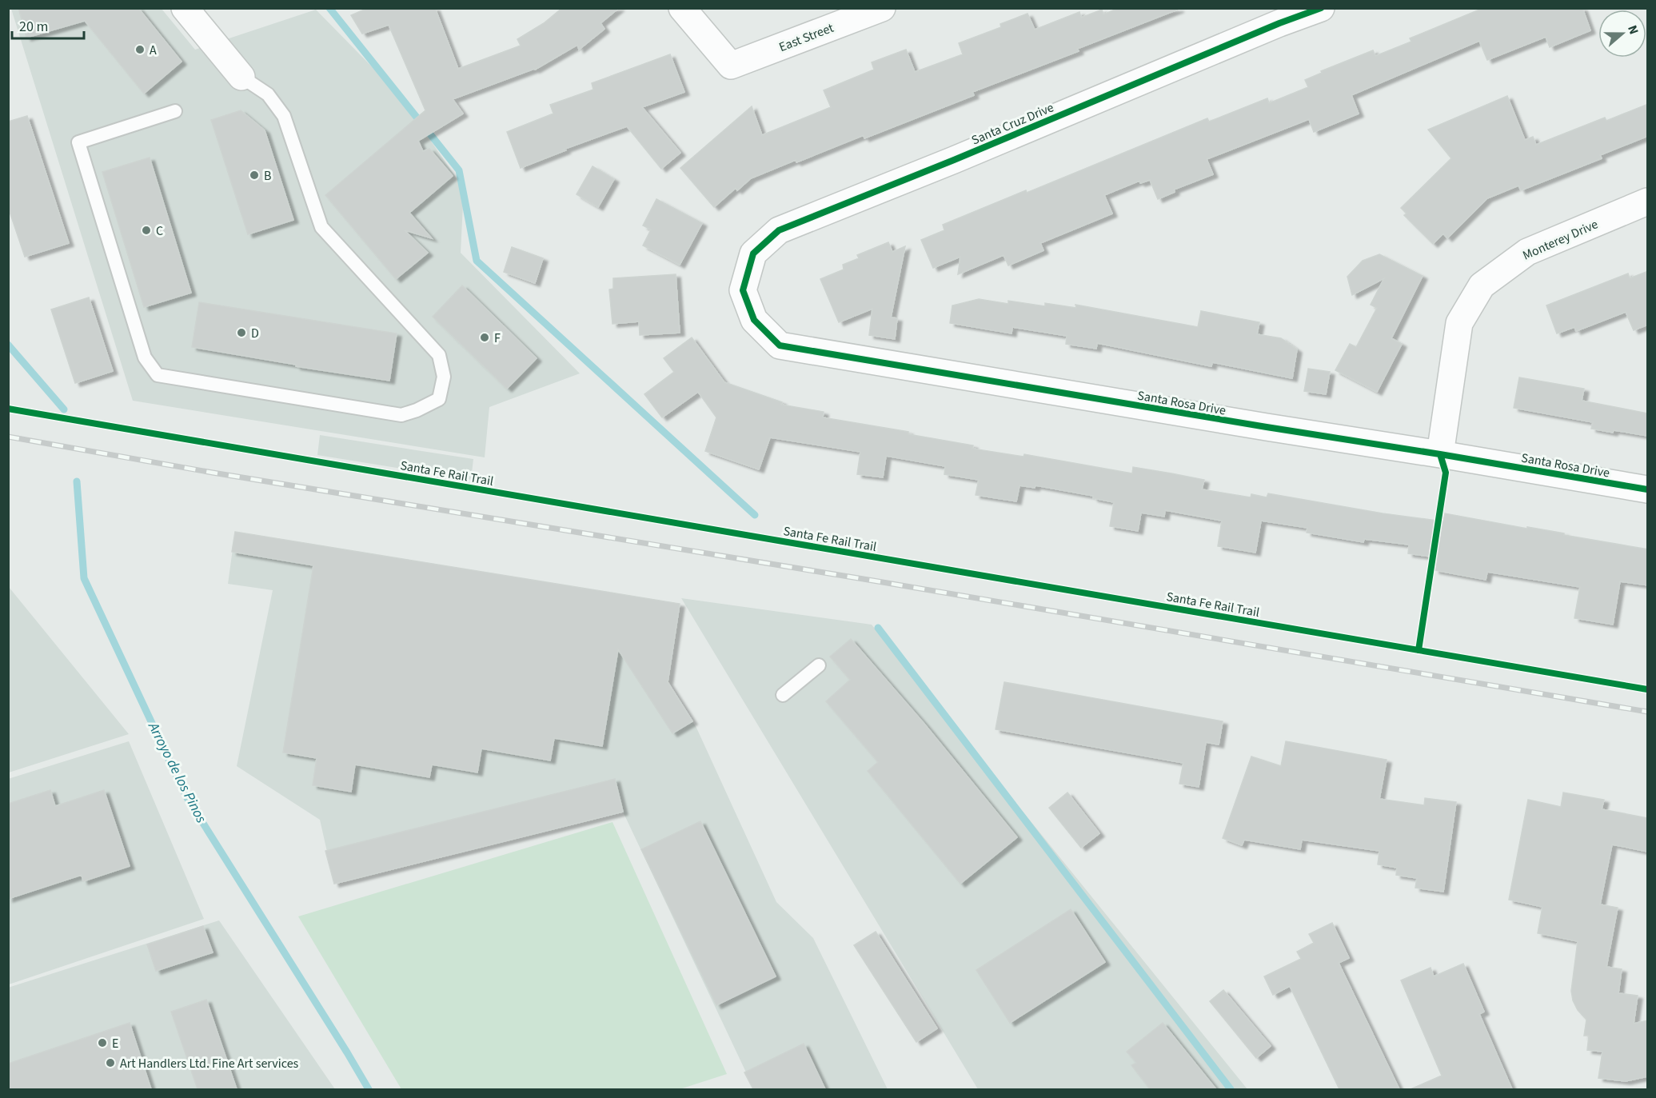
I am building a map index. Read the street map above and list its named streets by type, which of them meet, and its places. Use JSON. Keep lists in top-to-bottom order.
{
  "streets": {
    "street": [
      "East Street",
      "Santa Cruz Drive",
      "Monterey Drive",
      "Santa Rosa Drive"
    ],
    "cycle path": ["Santa Fe Rail Trail"]
  },
  "crossings": [
    ["Santa Cruz Drive", "Santa Rosa Drive"],
    ["Monterey Drive", "Santa Rosa Drive"]
  ],
  "water": ["Arroyo de los Pinos"],
  "places": [
    "A",
    "B",
    "C",
    "D",
    "F",
    "E",
    "Art Handlers Ltd. Fine Art services"
  ],
  "scale_bar": "20 m",
  "north": "right"
}
